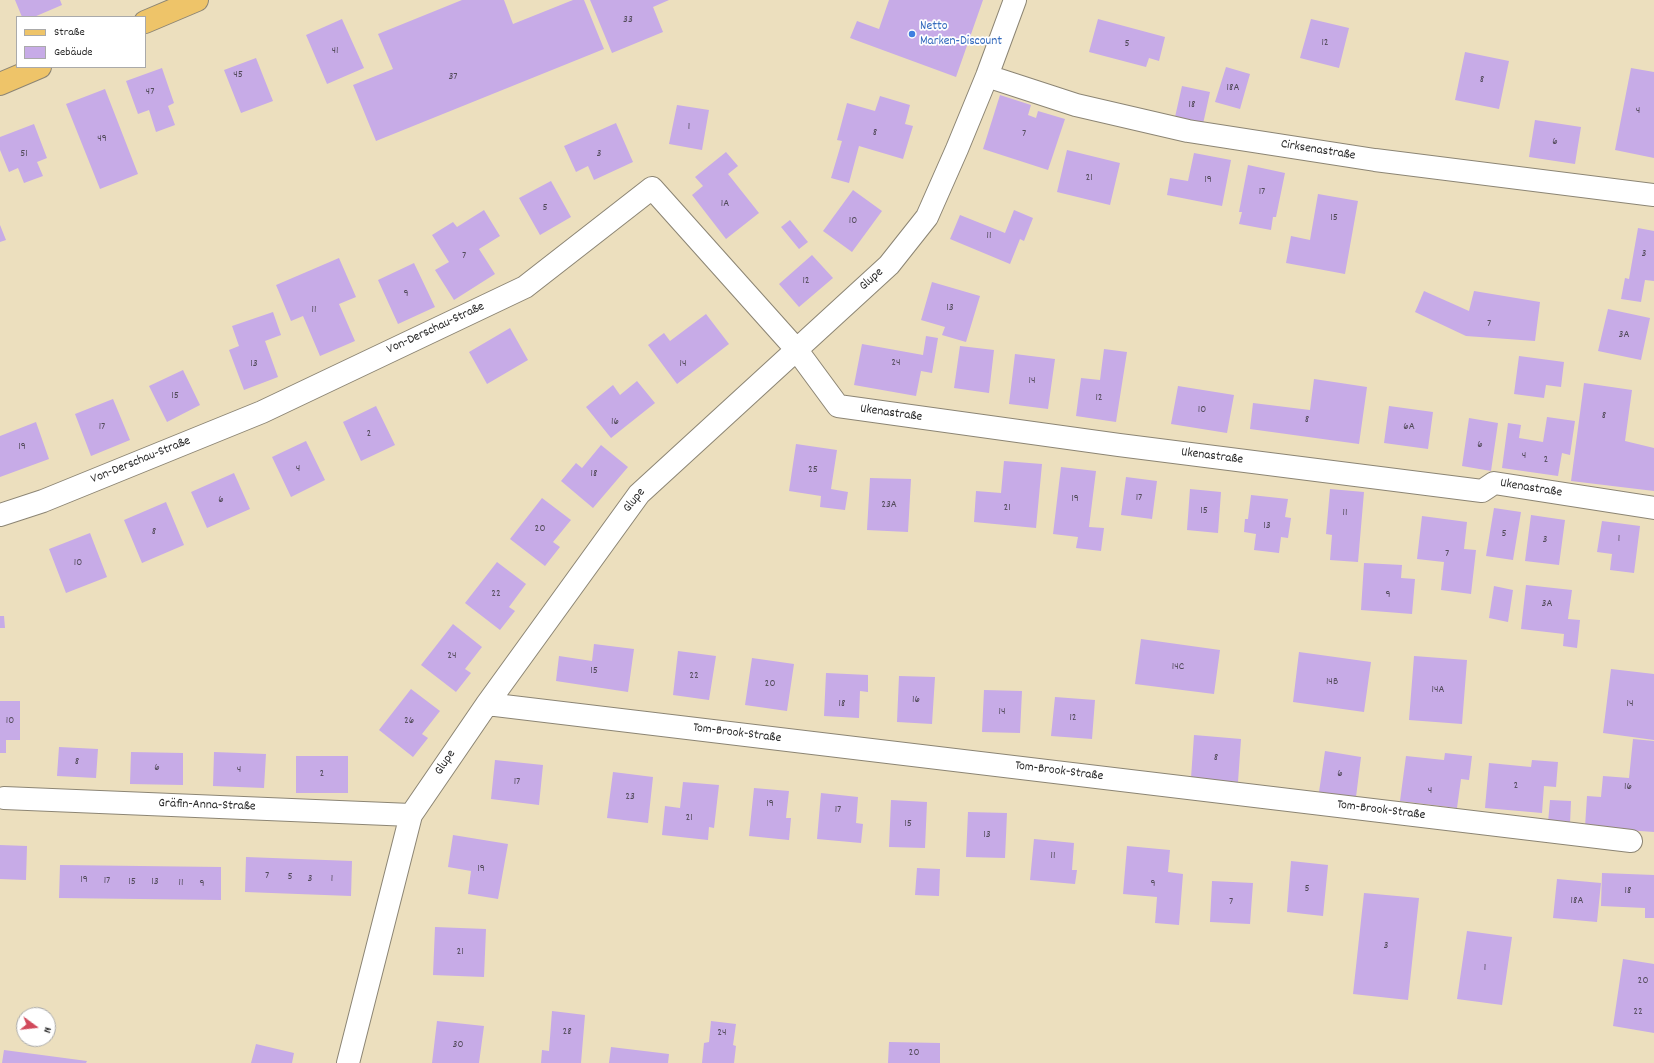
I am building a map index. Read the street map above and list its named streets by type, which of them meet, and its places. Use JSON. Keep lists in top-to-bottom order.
{
  "streets": {
    "street": [
      "Cirksenastraße",
      "Glupe",
      "Von-Derschau-Straße",
      "Ukenastraße",
      "Tom-Brook-Straße",
      "Gräfin-Anna-Straße"
    ]
  },
  "crossings": [
    ["Cirksenastraße", "Glupe"],
    ["Glupe", "Von-Derschau-Straße"],
    ["Glupe", "Ukenastraße"],
    ["Glupe", "Tom-Brook-Straße"],
    ["Glupe", "Gräfin-Anna-Straße"],
    ["Von-Derschau-Straße", "Ukenastraße"]
  ],
  "places": ["Netto Marken-Discount"],
  "house_numbers": [
    "33",
    "12",
    "5",
    "41",
    "45",
    "37",
    "8",
    "18A",
    "47",
    "18",
    "4",
    "1",
    "8",
    "7",
    "49",
    "6",
    "51",
    "3",
    "21",
    "19",
    "17",
    "1A",
    "5",
    "15",
    "10",
    "11",
    "3",
    "7",
    "12",
    "9",
    "13",
    "11",
    "7",
    "3A",
    "24",
    "13",
    "14",
    "14",
    "15",
    "12",
    "10",
    "8",
    "8",
    "16",
    "17",
    "6A",
    "2",
    "6",
    "19",
    "4",
    "2",
    "4",
    "25",
    "18",
    "17",
    "19",
    "6",
    "23A",
    "21",
    "15",
    "11",
    "13",
    "20",
    "8",
    "5",
    "1",
    "3",
    "7",
    "10",
    "22",
    "9",
    "3A",
    "24",
    "14C",
    "15",
    "22",
    "14B",
    "20",
    "14A",
    "16",
    "18",
    "14",
    "14",
    "12",
    "10",
    "26",
    "8",
    "8",
    "6",
    "4",
    "2",
    "6",
    "17",
    "2",
    "16",
    "4",
    "23",
    "19",
    "17",
    "21",
    "15",
    "13",
    "11",
    "19",
    "7",
    "5",
    "3",
    "1",
    "19",
    "17",
    "15",
    "13",
    "11",
    "9",
    "9",
    "5",
    "18",
    "18A",
    "7",
    "3",
    "21",
    "1",
    "20",
    "22",
    "28",
    "24",
    "30",
    "20"
  ],
  "legend": ["Straße", "Gebäude"],
  "north": "right"
}
